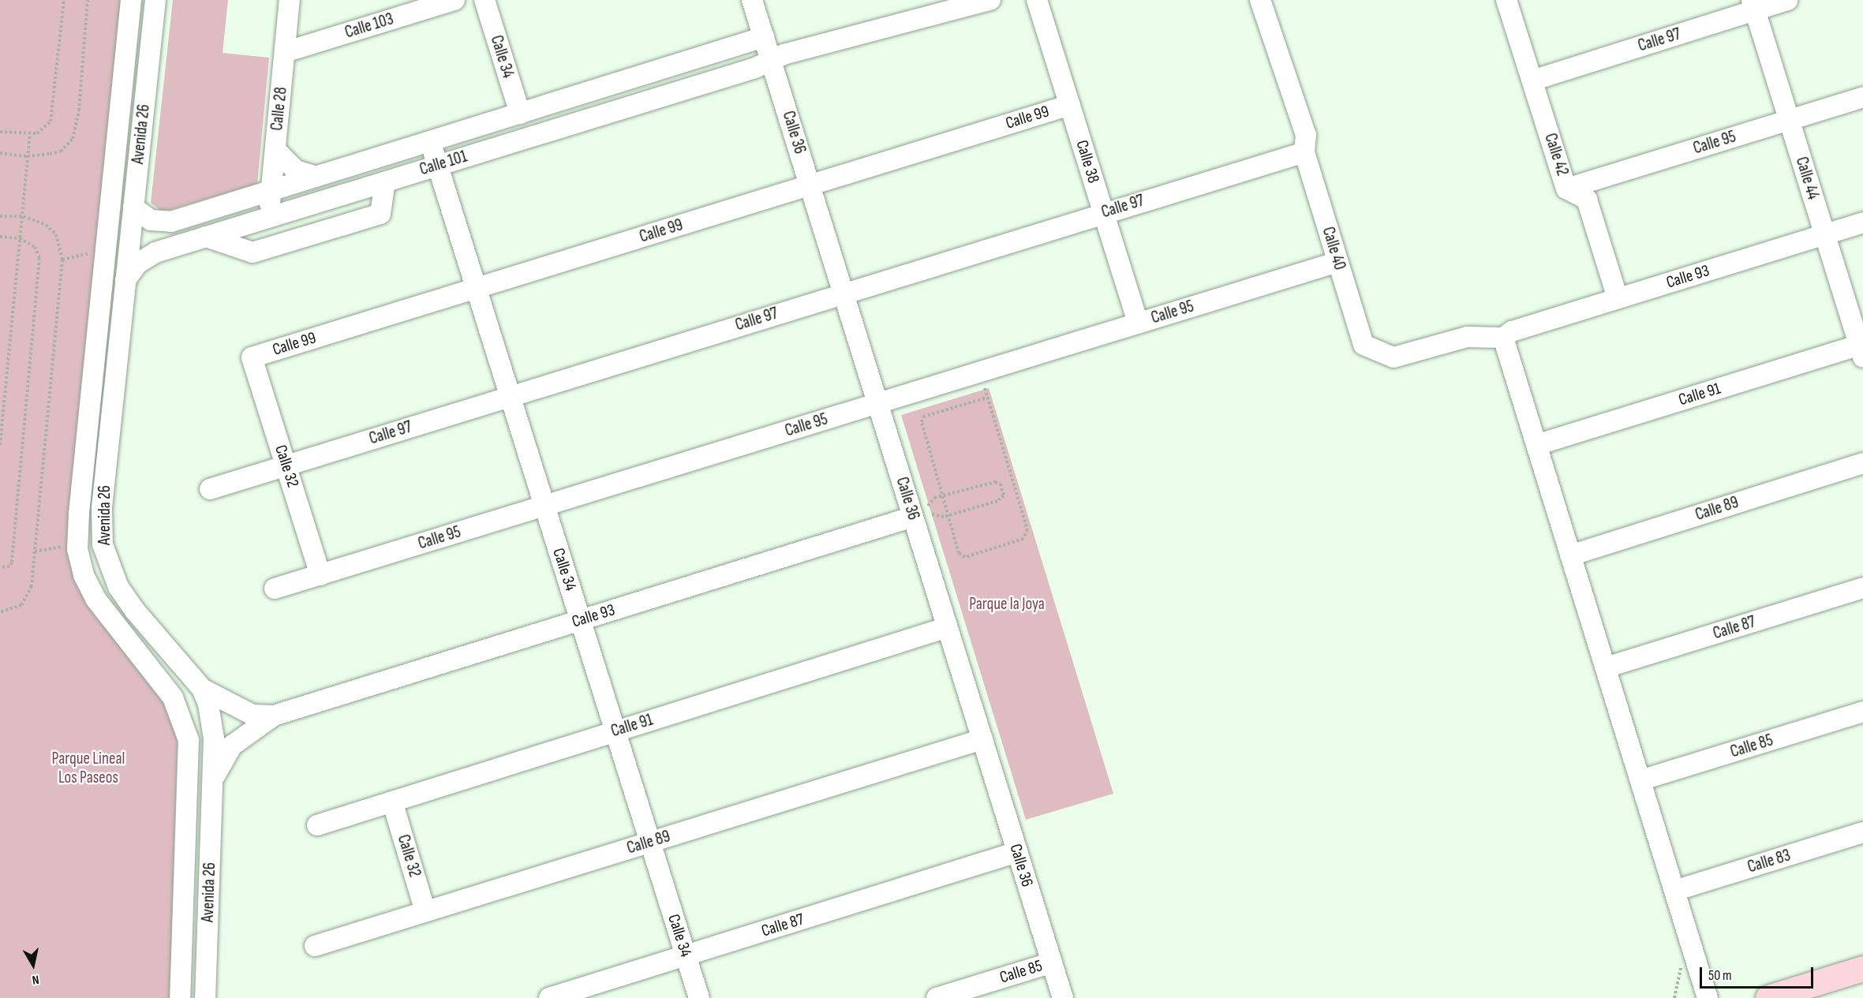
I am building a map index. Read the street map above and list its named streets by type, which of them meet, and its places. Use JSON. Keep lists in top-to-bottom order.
{
  "streets": {
    "street": [
      "Calle 103",
      "Calle 97",
      "Calle 34",
      "Calle 28",
      "Calle 99",
      "Calle 36",
      "Avenida 26",
      "Calle 95",
      "Calle 42",
      "Calle 38",
      "Calle 101",
      "Calle 44",
      "Calle 40",
      "Calle 93",
      "Calle 91",
      "Calle 32",
      "Calle 89",
      "Calle 87",
      "Calle 85",
      "Calle 83"
    ]
  },
  "crossings": [
    ["Calle 103", "Calle 28"],
    ["Calle 97", "Calle 34"],
    ["Calle 97", "Calle 36"],
    ["Calle 97", "Calle 42"],
    ["Calle 97", "Calle 38"],
    ["Calle 97", "Calle 44"],
    ["Calle 97", "Calle 40"],
    ["Calle 97", "Calle 32"],
    ["Calle 34", "Calle 99"],
    ["Calle 34", "Calle 95"],
    ["Calle 34", "Calle 101"],
    ["Calle 34", "Calle 93"],
    ["Calle 34", "Calle 91"],
    ["Calle 34", "Calle 89"],
    ["Calle 34", "Calle 87"],
    ["Calle 28", "Calle 101"],
    ["Calle 99", "Calle 36"],
    ["Calle 99", "Calle 38"],
    ["Calle 99", "Calle 32"],
    ["Calle 36", "Calle 95"],
    ["Calle 36", "Calle 101"],
    ["Calle 36", "Calle 93"],
    ["Calle 36", "Calle 91"],
    ["Calle 36", "Calle 89"],
    ["Calle 36", "Calle 87"],
    ["Calle 36", "Calle 85"],
    ["Avenida 26", "Calle 101"],
    ["Avenida 26", "Calle 93"],
    ["Calle 95", "Calle 42"],
    ["Calle 95", "Calle 38"],
    ["Calle 95", "Calle 44"],
    ["Calle 95", "Calle 40"],
    ["Calle 95", "Calle 32"],
    ["Calle 42", "Calle 93"],
    ["Calle 44", "Calle 93"],
    ["Calle 44", "Calle 91"],
    ["Calle 40", "Calle 93"],
    ["Calle 91", "Calle 32"],
    ["Calle 32", "Calle 89"]
  ],
  "parks": ["Parque la Joya", "Parque Lineal Los Paseos"],
  "scale_bar": "50 m",
  "north": "bottom"
}
